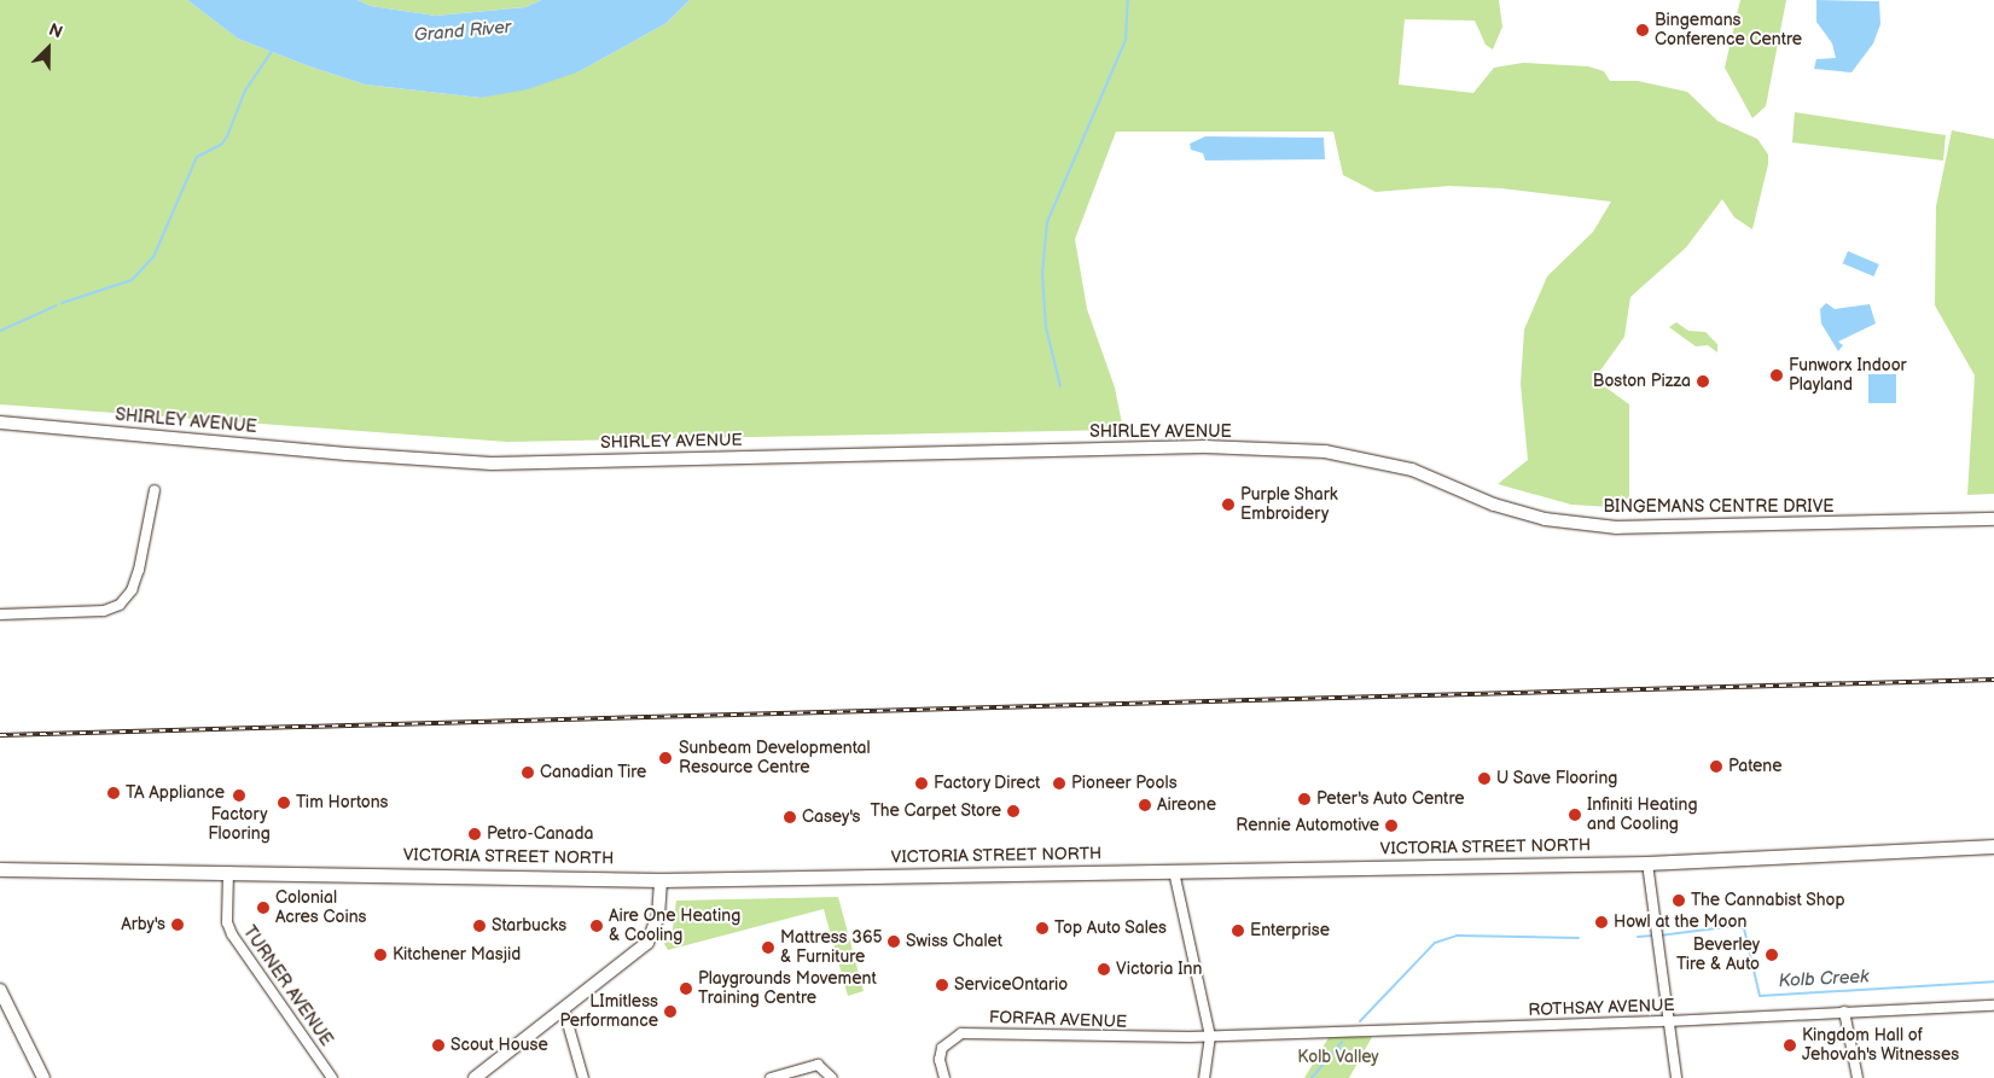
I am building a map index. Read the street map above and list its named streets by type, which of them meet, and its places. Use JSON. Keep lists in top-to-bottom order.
{
  "streets": {
    "main road": ["SHIRLEY AVENUE", "BINGEMANS CENTRE DRIVE", "VICTORIA STREET NORTH"],
    "street": ["TURNER AVENUE", "ROTHSAY AVENUE", "FORFAR AVENUE"]
  },
  "crossings": [
    ["SHIRLEY AVENUE", "BINGEMANS CENTRE DRIVE"],
    ["VICTORIA STREET NORTH", "TURNER AVENUE"],
    ["ROTHSAY AVENUE", "FORFAR AVENUE"]
  ],
  "water": ["Grand River", "Kolb Creek"],
  "parks": ["Kolb Valley"],
  "places": [
    "Bingemans Conference Centre",
    "Funworx Indoor Playland",
    "Boston Pizza",
    "Purple Shark Embroidery",
    "Sunbeam Developmental Resource Centre",
    "Patene",
    "Canadian Tire",
    "U Save Flooring",
    "Factory Direct",
    "Pioneer Pools",
    "TA Appliance",
    "Factory Flooring",
    "Peter's Auto Centre",
    "Tim Hortons",
    "Aireone",
    "The Carpet Store",
    "Infiniti Heating and Cooling",
    "Casey's",
    "Rennie Automotive",
    "Petro-Canada",
    "The Cannabist Shop",
    "Colonial Acres Coins",
    "Howl at the Moon",
    "Arby's",
    "Starbucks",
    "Aire One Heating & Cooling",
    "Top Auto Sales",
    "Enterprise",
    "Swiss Chalet",
    "Mattress 365 & Furniture",
    "Kitchener Masjid",
    "Beverley Tire & Auto",
    "Victoria Inn",
    "ServiceOntario",
    "Playgrounds Movement Training Centre",
    "LImitless Performance",
    "Scout House",
    "Kingdom Hall of Jehovah's Witnesses"
  ],
  "north": "top right"
}
